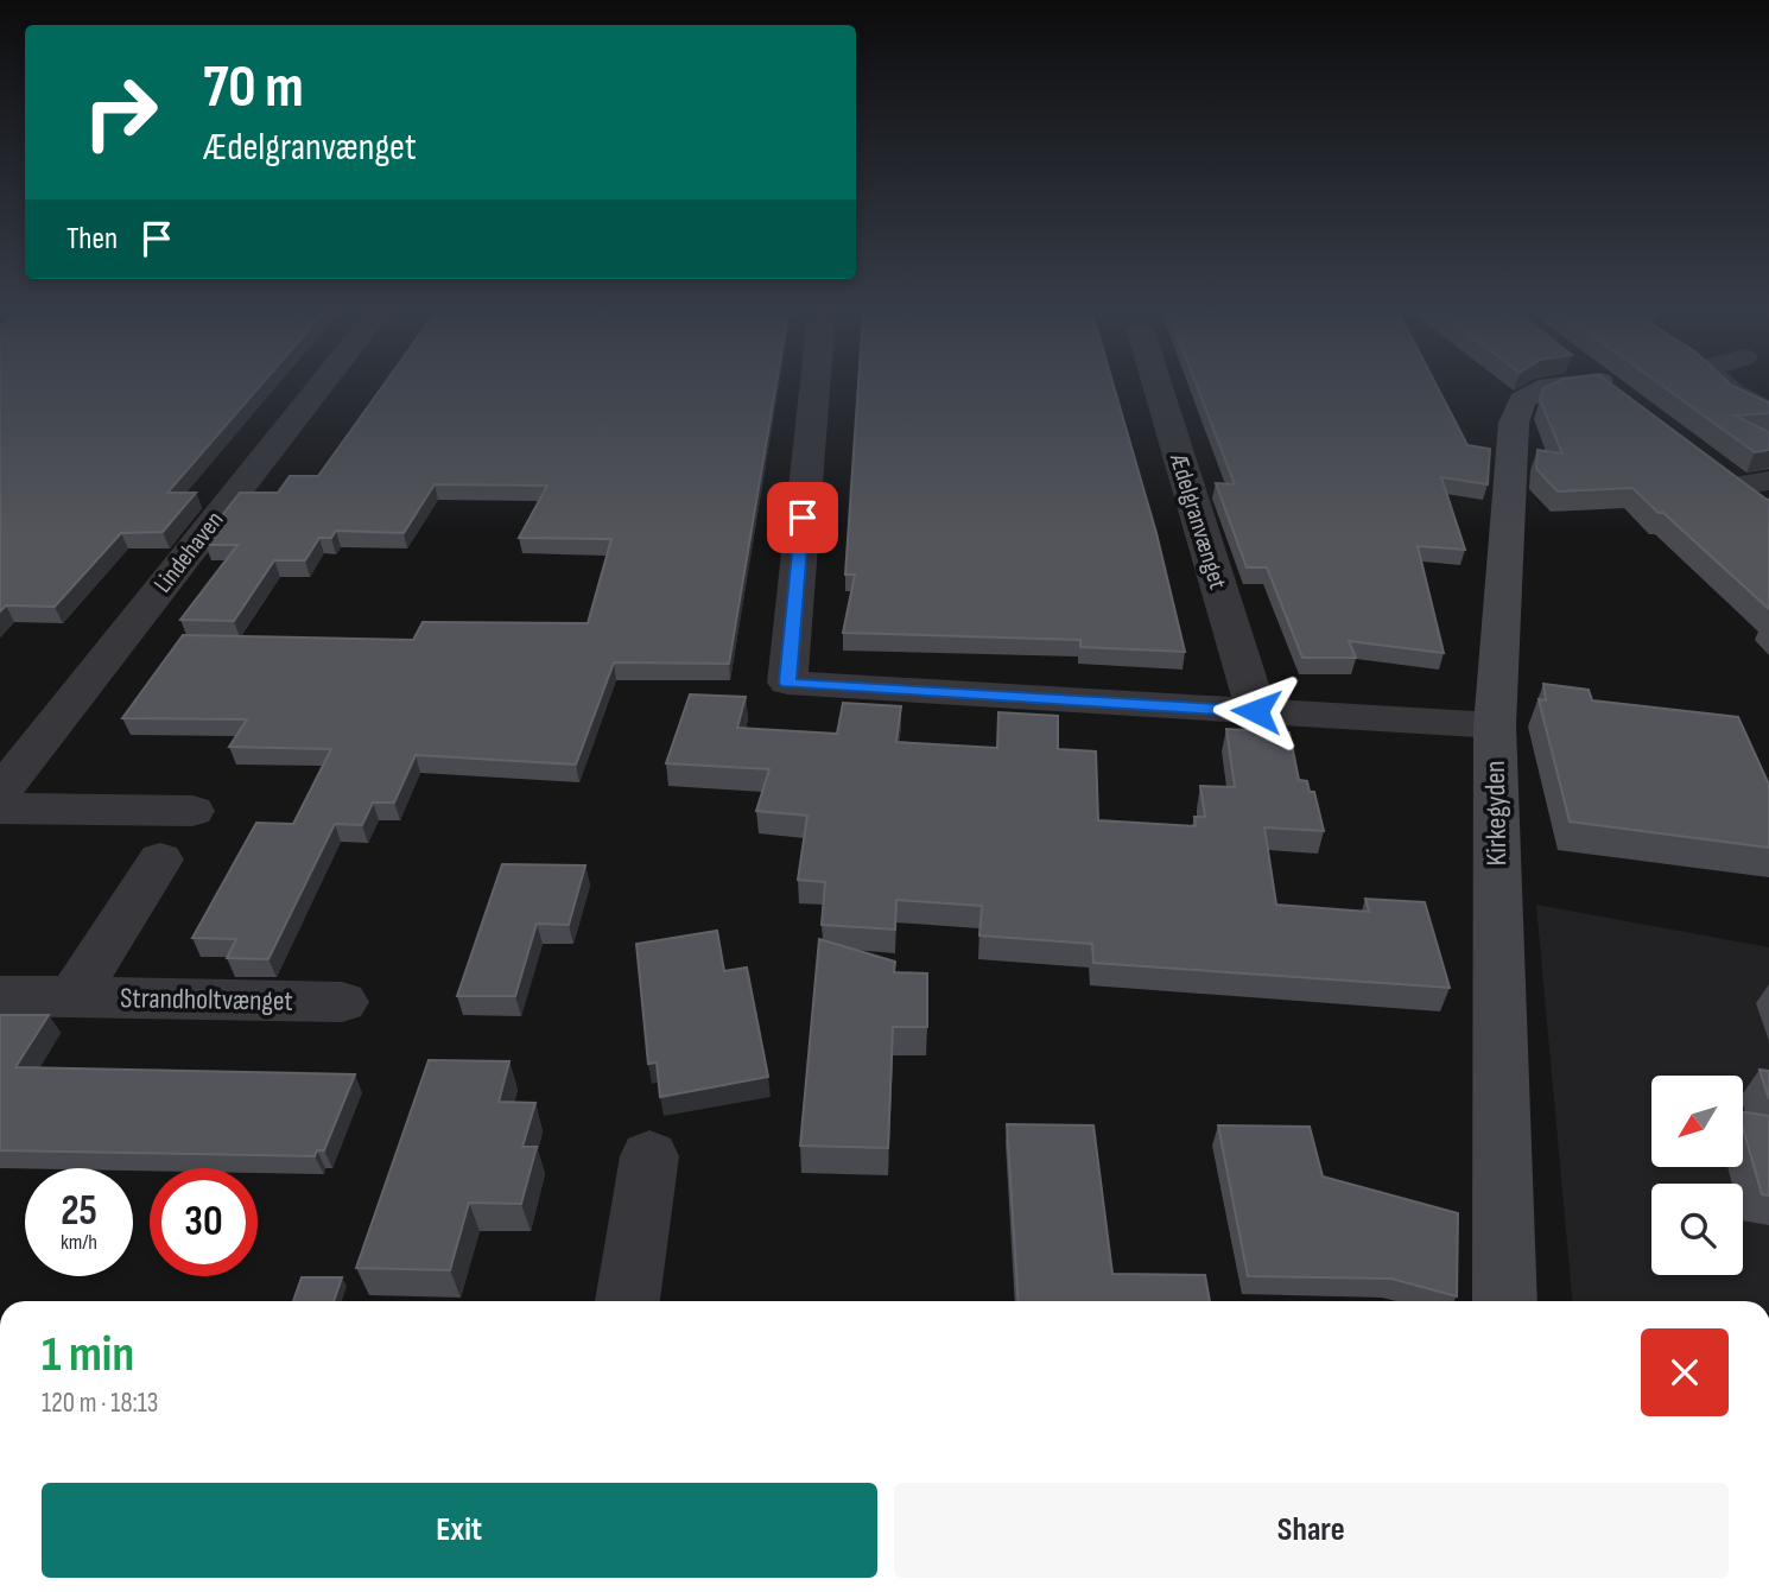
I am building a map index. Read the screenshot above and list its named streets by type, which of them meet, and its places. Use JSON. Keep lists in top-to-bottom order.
{
  "streets": {
    "street": [
      "Ædelgranvænget",
      "Lindehaven",
      "Kirkegyden",
      "Strandholtvænget"
    ]
  },
  "north": "bottom left",
  "page": {
    "turn": ["70 m", "Ædelgranvænget"],
    "then": "Then",
    "speed": "25 km/h",
    "limit": "30",
    "heading": ["1 min", "120 m · 18:13"],
    "buttons": ["Exit", "Share"]
  }
}
